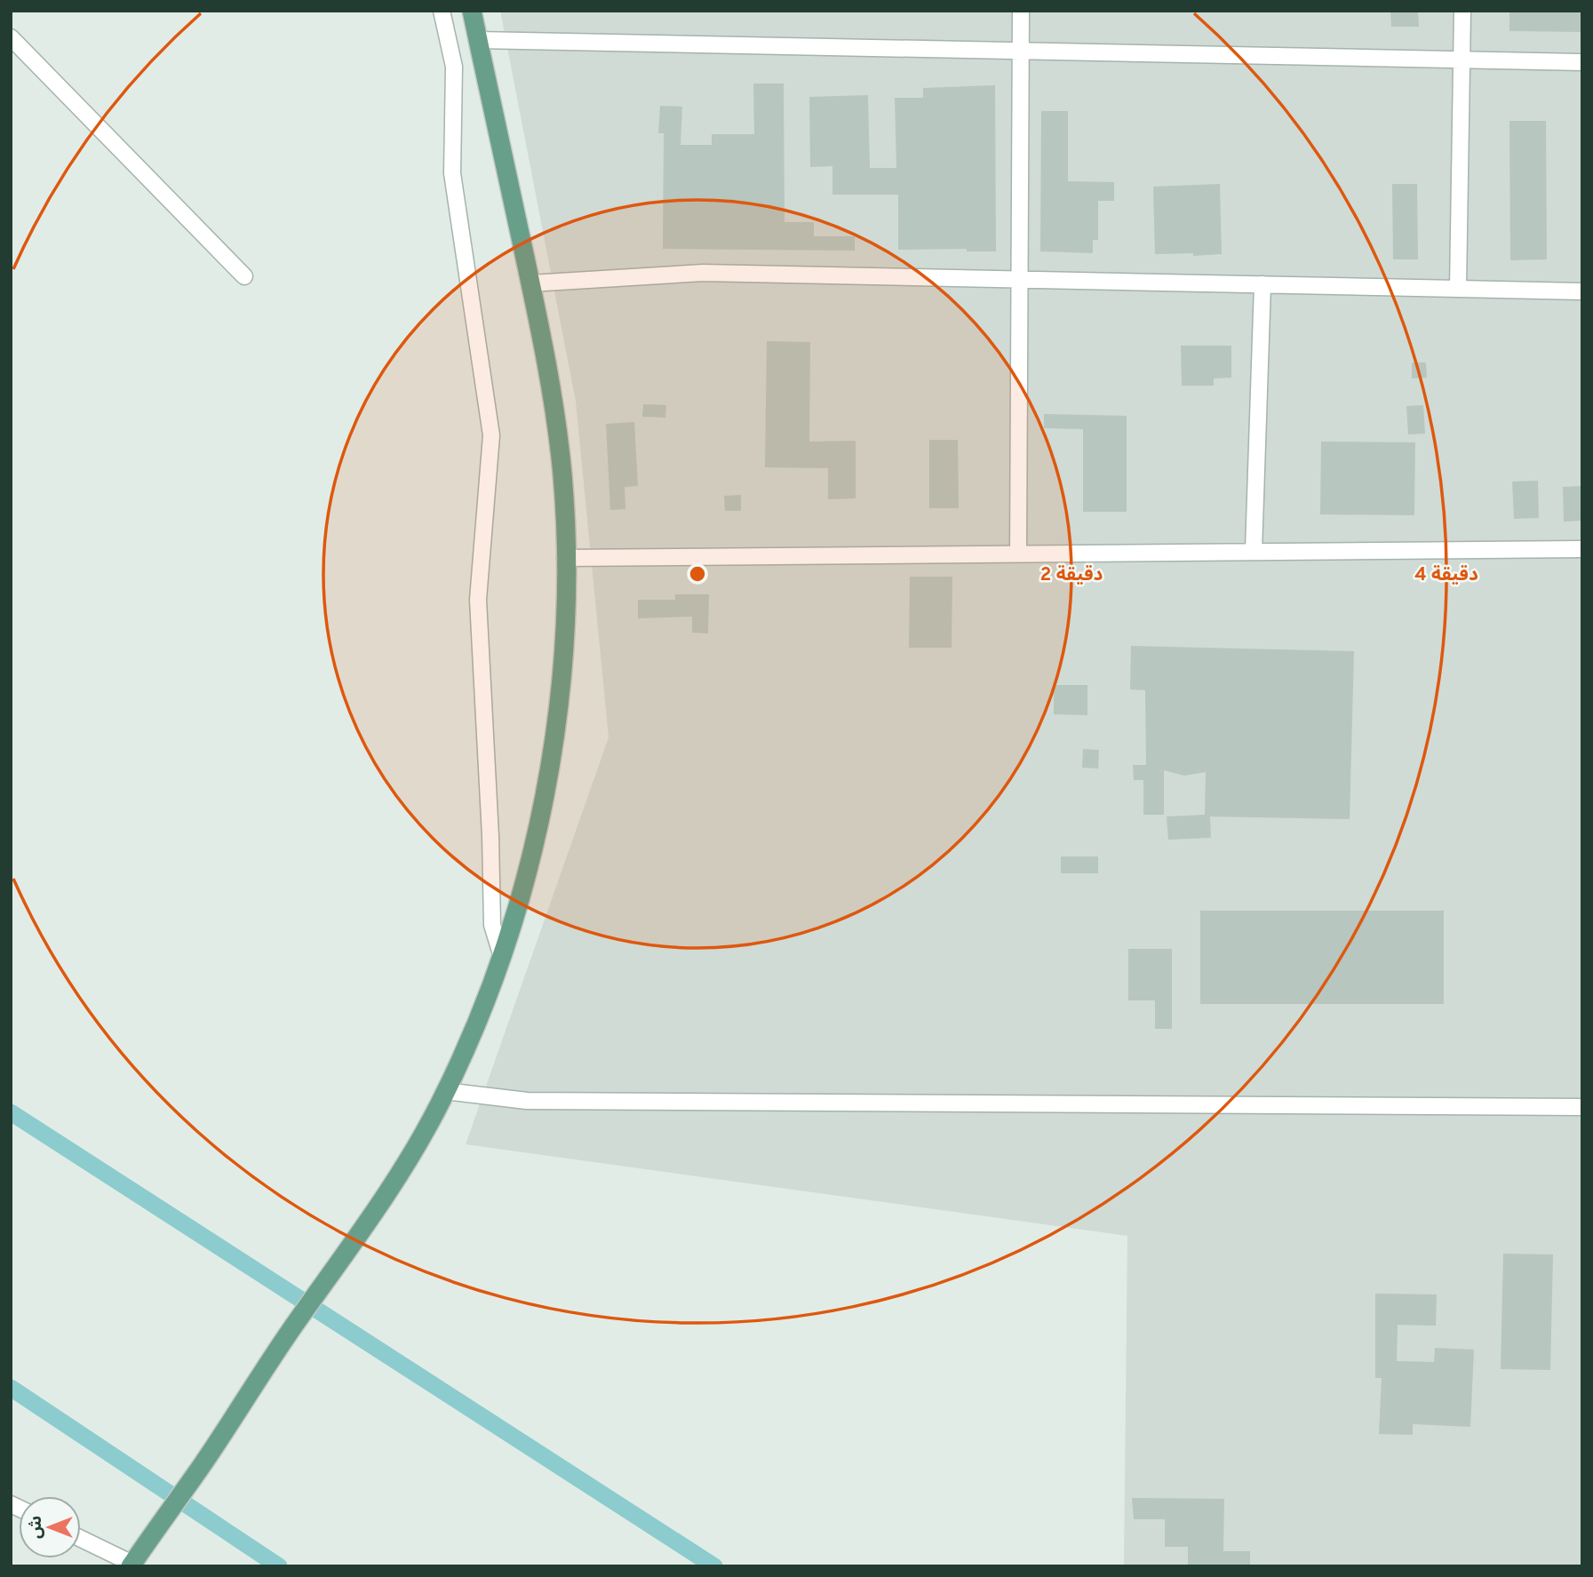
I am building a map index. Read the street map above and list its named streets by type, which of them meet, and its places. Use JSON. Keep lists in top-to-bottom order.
{
  "north": "left",
  "rings": ["2 دقيقة", "4 دقيقة"]
}
